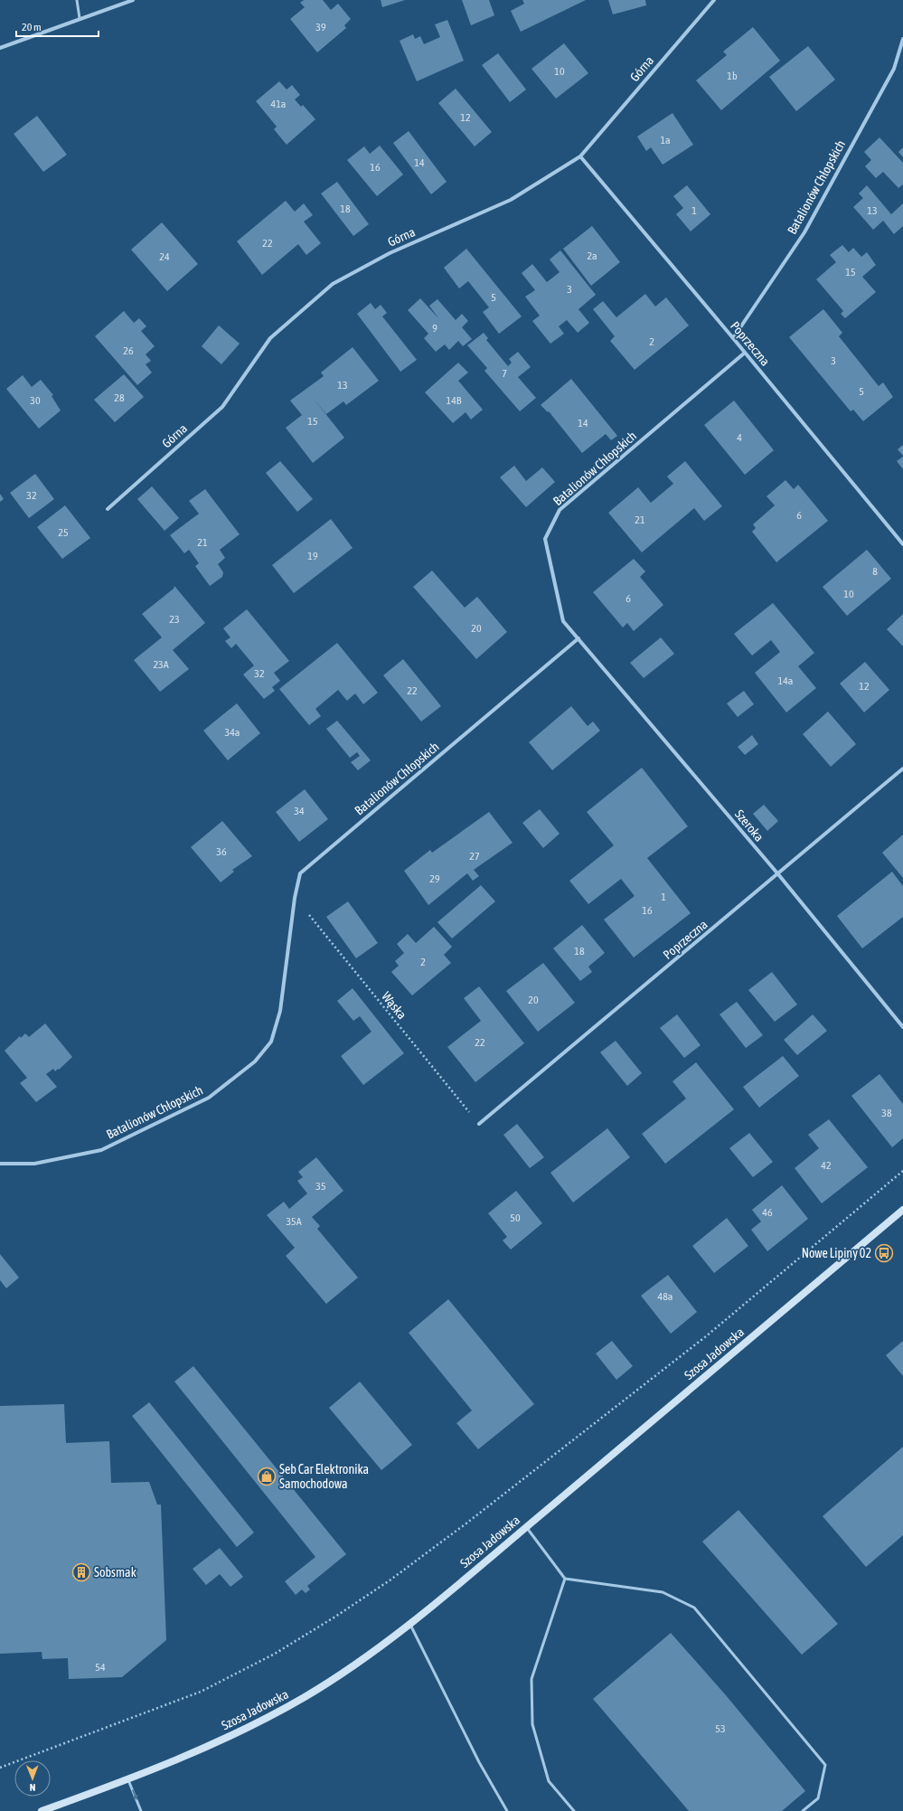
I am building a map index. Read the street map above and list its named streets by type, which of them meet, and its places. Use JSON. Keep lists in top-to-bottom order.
{
  "streets": {
    "main road": ["Szosa Jadowska"],
    "street": [
      "Górna",
      "Batalionów Chłopskich",
      "Poprzeczna",
      "Szeroka"
    ],
    "path": ["Wąska"]
  },
  "crossings": [
    ["Górna", "Poprzeczna"],
    ["Batalionów Chłopskich", "Poprzeczna"],
    ["Batalionów Chłopskich", "Szeroka"],
    ["Batalionów Chłopskich", "Wąska"],
    ["Poprzeczna", "Szeroka"],
    ["Poprzeczna", "Wąska"]
  ],
  "places": {
    "bus stop": ["Nowe Lipiny 02"],
    "shop": ["Seb Car Elektronika Samochodowa"],
    "building": ["Sobsmak"]
  },
  "house_numbers": [
    "39",
    "10",
    "1b",
    "41a",
    "12",
    "1a",
    "14",
    "16",
    "18",
    "1",
    "13",
    "22",
    "2a",
    "24",
    "15",
    "3",
    "5",
    "9",
    "2",
    "26",
    "3",
    "7",
    "13",
    "5",
    "28",
    "30",
    "14B",
    "15",
    "14",
    "4",
    "32",
    "6",
    "21",
    "25",
    "21",
    "19",
    "8",
    "10",
    "6",
    "23",
    "20",
    "23A",
    "32",
    "14a",
    "12",
    "22",
    "34a",
    "34",
    "36",
    "27",
    "29",
    "1",
    "16",
    "18",
    "2",
    "20",
    "22",
    "38",
    "42",
    "35",
    "46",
    "50",
    "35A",
    "48a",
    "54",
    "53"
  ],
  "scale_bar": "20 m",
  "north": "bottom"
}
